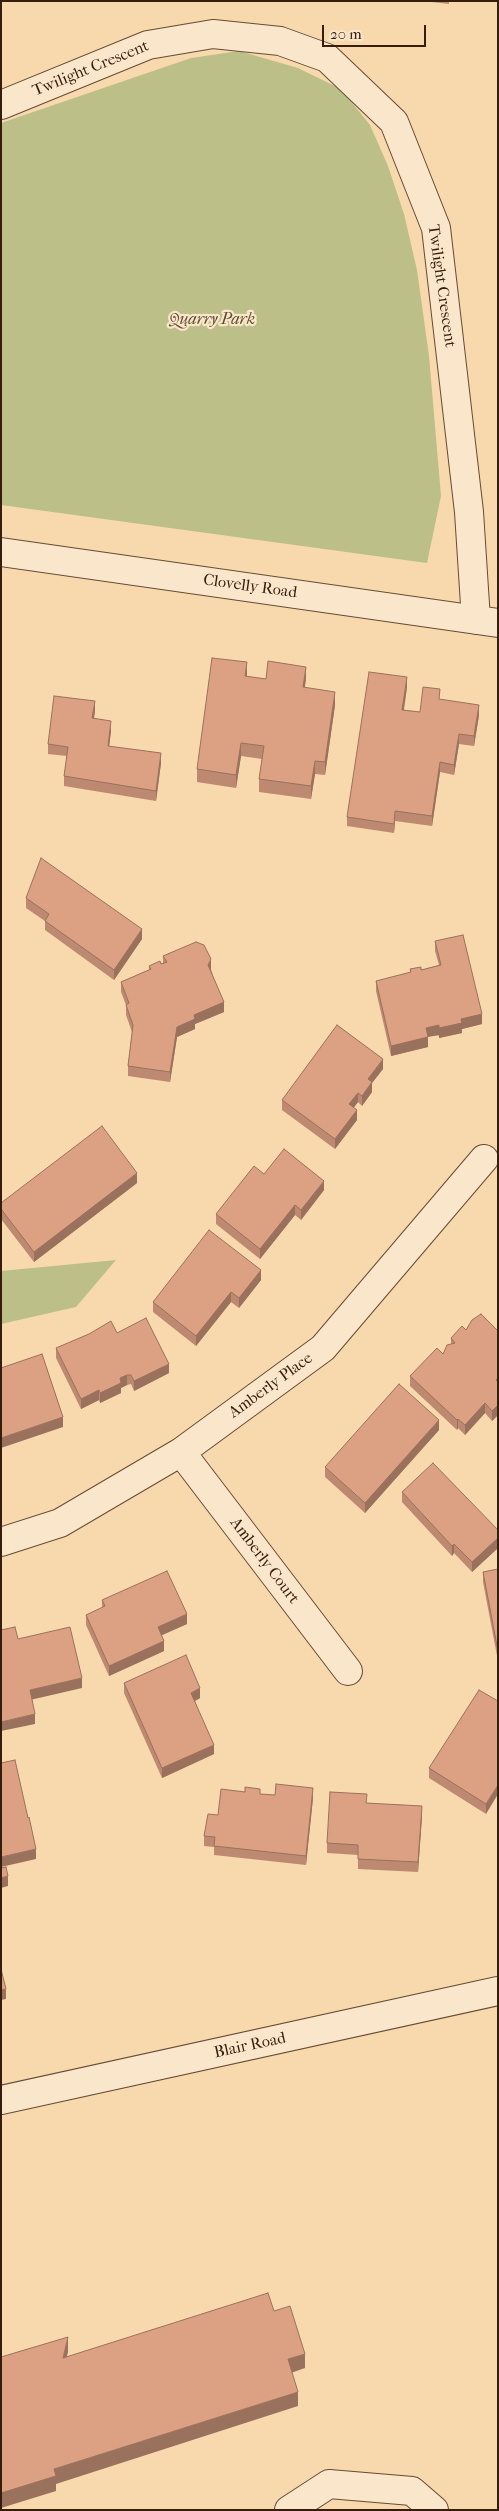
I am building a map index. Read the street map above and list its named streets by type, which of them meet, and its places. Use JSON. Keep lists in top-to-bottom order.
{
  "streets": {
    "street": [
      "Twilight Crescent",
      "Clovelly Road",
      "Amberly Place",
      "Amberly Court",
      "Blair Road"
    ]
  },
  "crossings": [
    ["Twilight Crescent", "Clovelly Road"],
    ["Amberly Place", "Amberly Court"]
  ],
  "parks": ["Quarry Park"],
  "scale_bar": "20 m"
}
